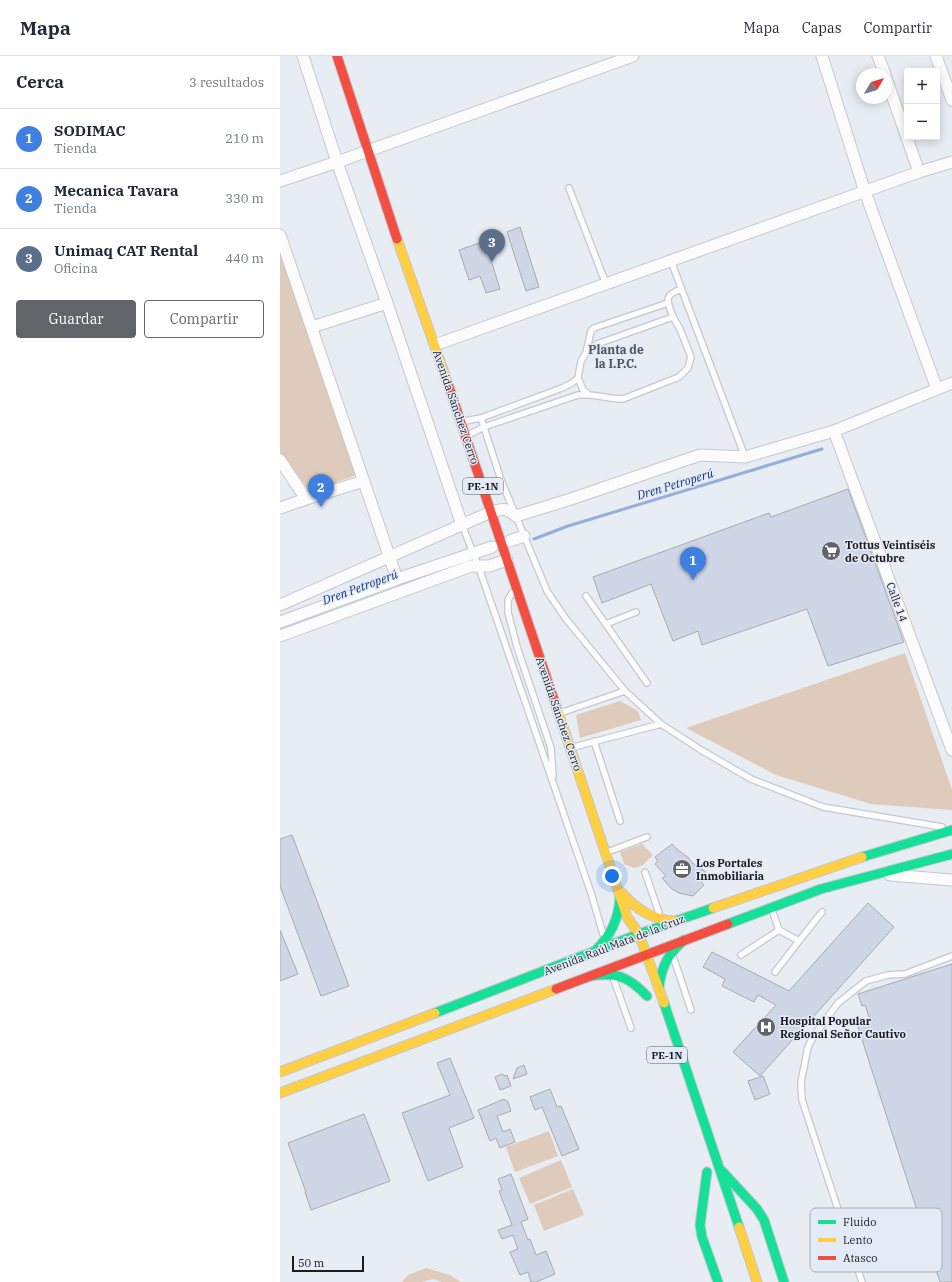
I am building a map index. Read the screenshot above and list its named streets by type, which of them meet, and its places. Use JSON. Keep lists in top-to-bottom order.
{
  "streets": {
    "main road": ["Avenida Sánchez Cerro", "PE-1N", "Avenida Raúl Mata de la Cruz"],
    "street": ["Calle 14"]
  },
  "crossings": [
    ["Avenida Sánchez Cerro", "Avenida Raúl Mata de la Cruz"]
  ],
  "districts": ["Planta de la I.P.C."],
  "water": ["Dren Petroperú"],
  "places": {
    "supermarket": ["Tottus Veintiséis de Octubre"],
    "office": ["Los Portales Inmobiliaria"],
    "hospital": ["Hospital Popular Regional Señor Cautivo"]
  },
  "legend": ["Fluido", "Lento", "Atasco"],
  "scale_bar": "50 m",
  "north": "top right",
  "page": {
    "header": "Mapa",
    "nav": ["Mapa", "Capas", "Compartir"],
    "heading": ["Cerca", "3 resultados"],
    "map_buttons": ["+", "−"],
    "list": [
      {
        "mark": "1",
        "name": "SODIMAC",
        "note": "Tienda",
        "value": "210 m"
      },
      {
        "mark": "2",
        "name": "Mecanica Tavara",
        "note": "Tienda",
        "value": "330 m"
      },
      {
        "mark": "3",
        "name": "Unimaq CAT Rental",
        "note": "Oficina",
        "value": "440 m"
      }
    ],
    "pins": ["3", "2", "1"],
    "buttons": ["Guardar", "Compartir"],
    "scale": "50 m"
  }
}
